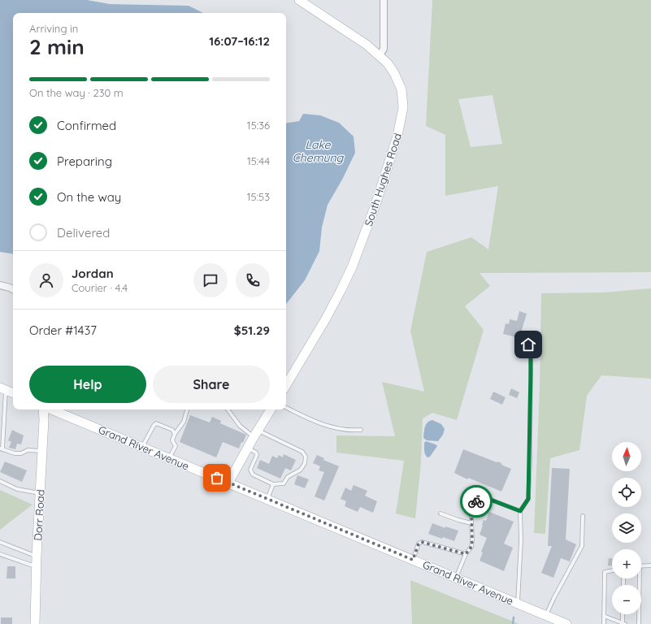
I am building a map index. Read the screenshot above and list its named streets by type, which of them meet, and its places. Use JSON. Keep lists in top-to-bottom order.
{
  "streets": {
    "street": ["South Hughes Road", "Grand River Avenue", "Dorr Road"]
  },
  "water": ["Lake Chemung"],
  "north": "top",
  "page": {
    "heading": ["2 min", "Arriving in", "16:07–16:12"],
    "panel": [
      "Jordan",
      "Courier · 4.4",
      "Order #1437",
      "$51.29"
    ],
    "bar": "On the way · 230 m",
    "list": [
      ["Confirmed", "15:36"],
      ["Preparing", "15:44"],
      ["On the way", "15:53"],
      "Delivered"
    ],
    "buttons": ["Help", "Share"],
    "map_buttons": ["+", "−"]
  }
}
